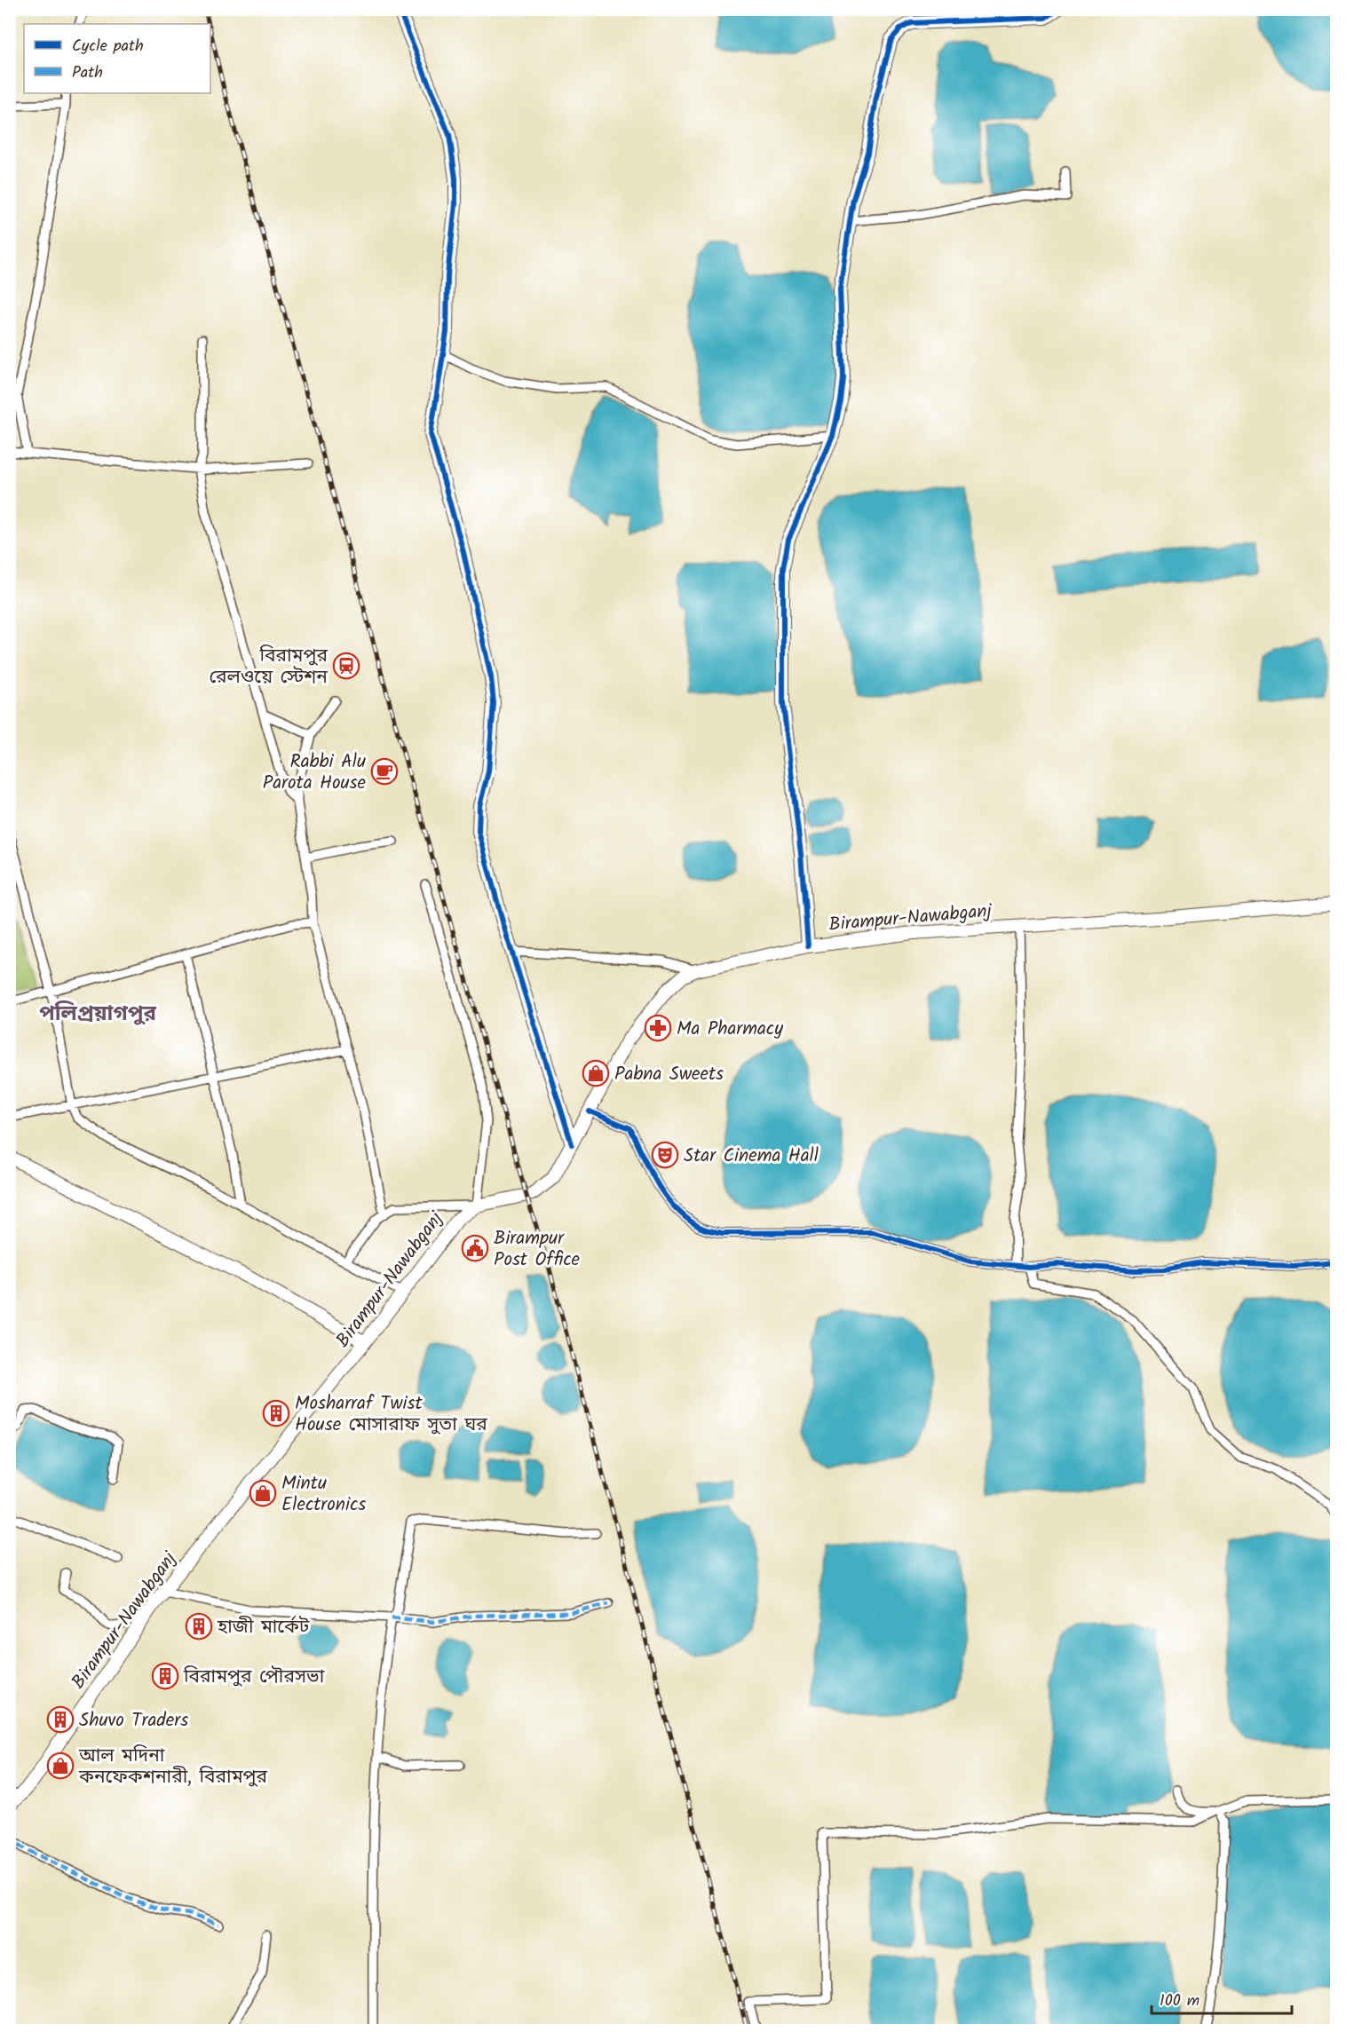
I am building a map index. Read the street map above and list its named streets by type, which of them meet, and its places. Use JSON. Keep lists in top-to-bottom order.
{
  "streets": {
    "street": ["Birampur-Nawabganj"]
  },
  "districts": ["পলিপ্রয়াগপুর"],
  "places": {
    "station": ["বিরামপুর রেলওয়ে স্টেশন"],
    "cafe": ["Rabbi Alu Parota House"],
    "pharmacy": ["Ma Pharmacy"],
    "shop": ["Pabna Sweets", "Mintu Electronics", "আল মদিনা কনফেকশনারী, বিরামপুর"],
    "theatre": ["Star Cinema Hall"],
    "public building": ["Birampur Post Office"],
    "building": [
      "Mosharraf Twist House মোসারাফ সুতা ঘর",
      "হাজী মার্কেট",
      "বিরামপুর পৌরসভা",
      "Shuvo Traders"
    ]
  },
  "legend": ["Cycle path", "Path"],
  "scale_bar": "100 m"
}
